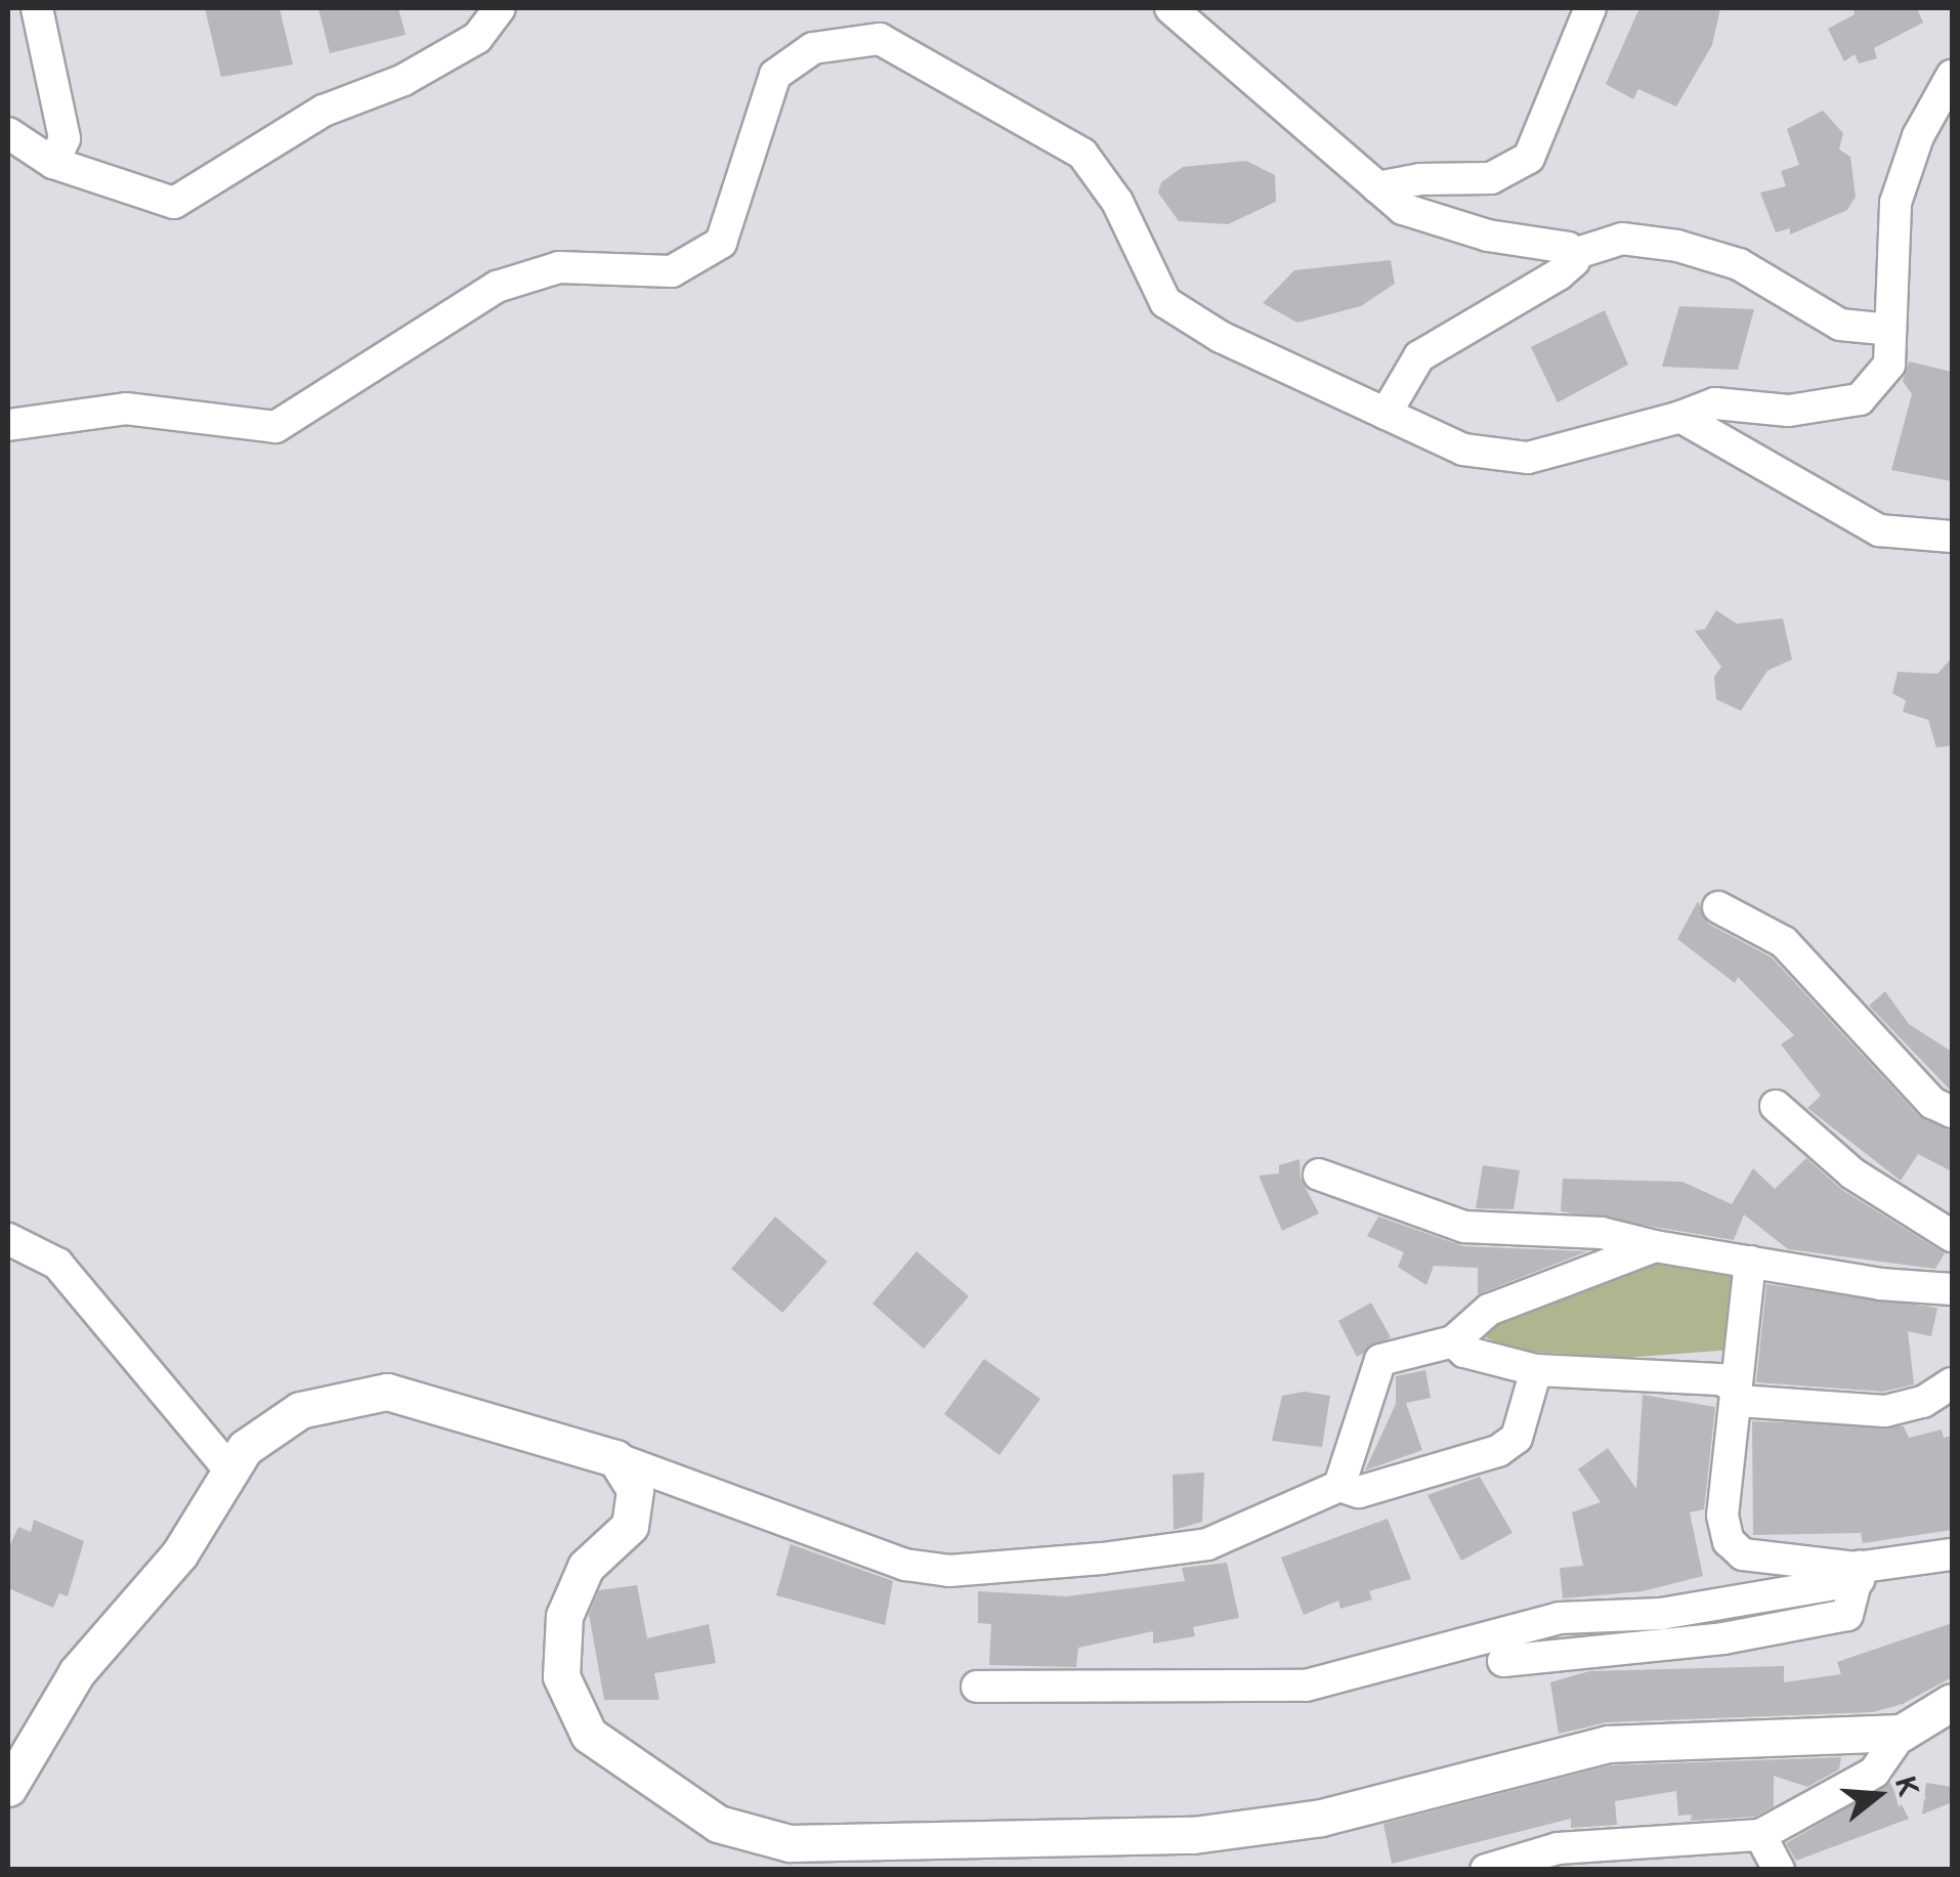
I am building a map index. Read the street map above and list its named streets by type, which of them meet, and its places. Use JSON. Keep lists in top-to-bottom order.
{
  "north": "right"
}
